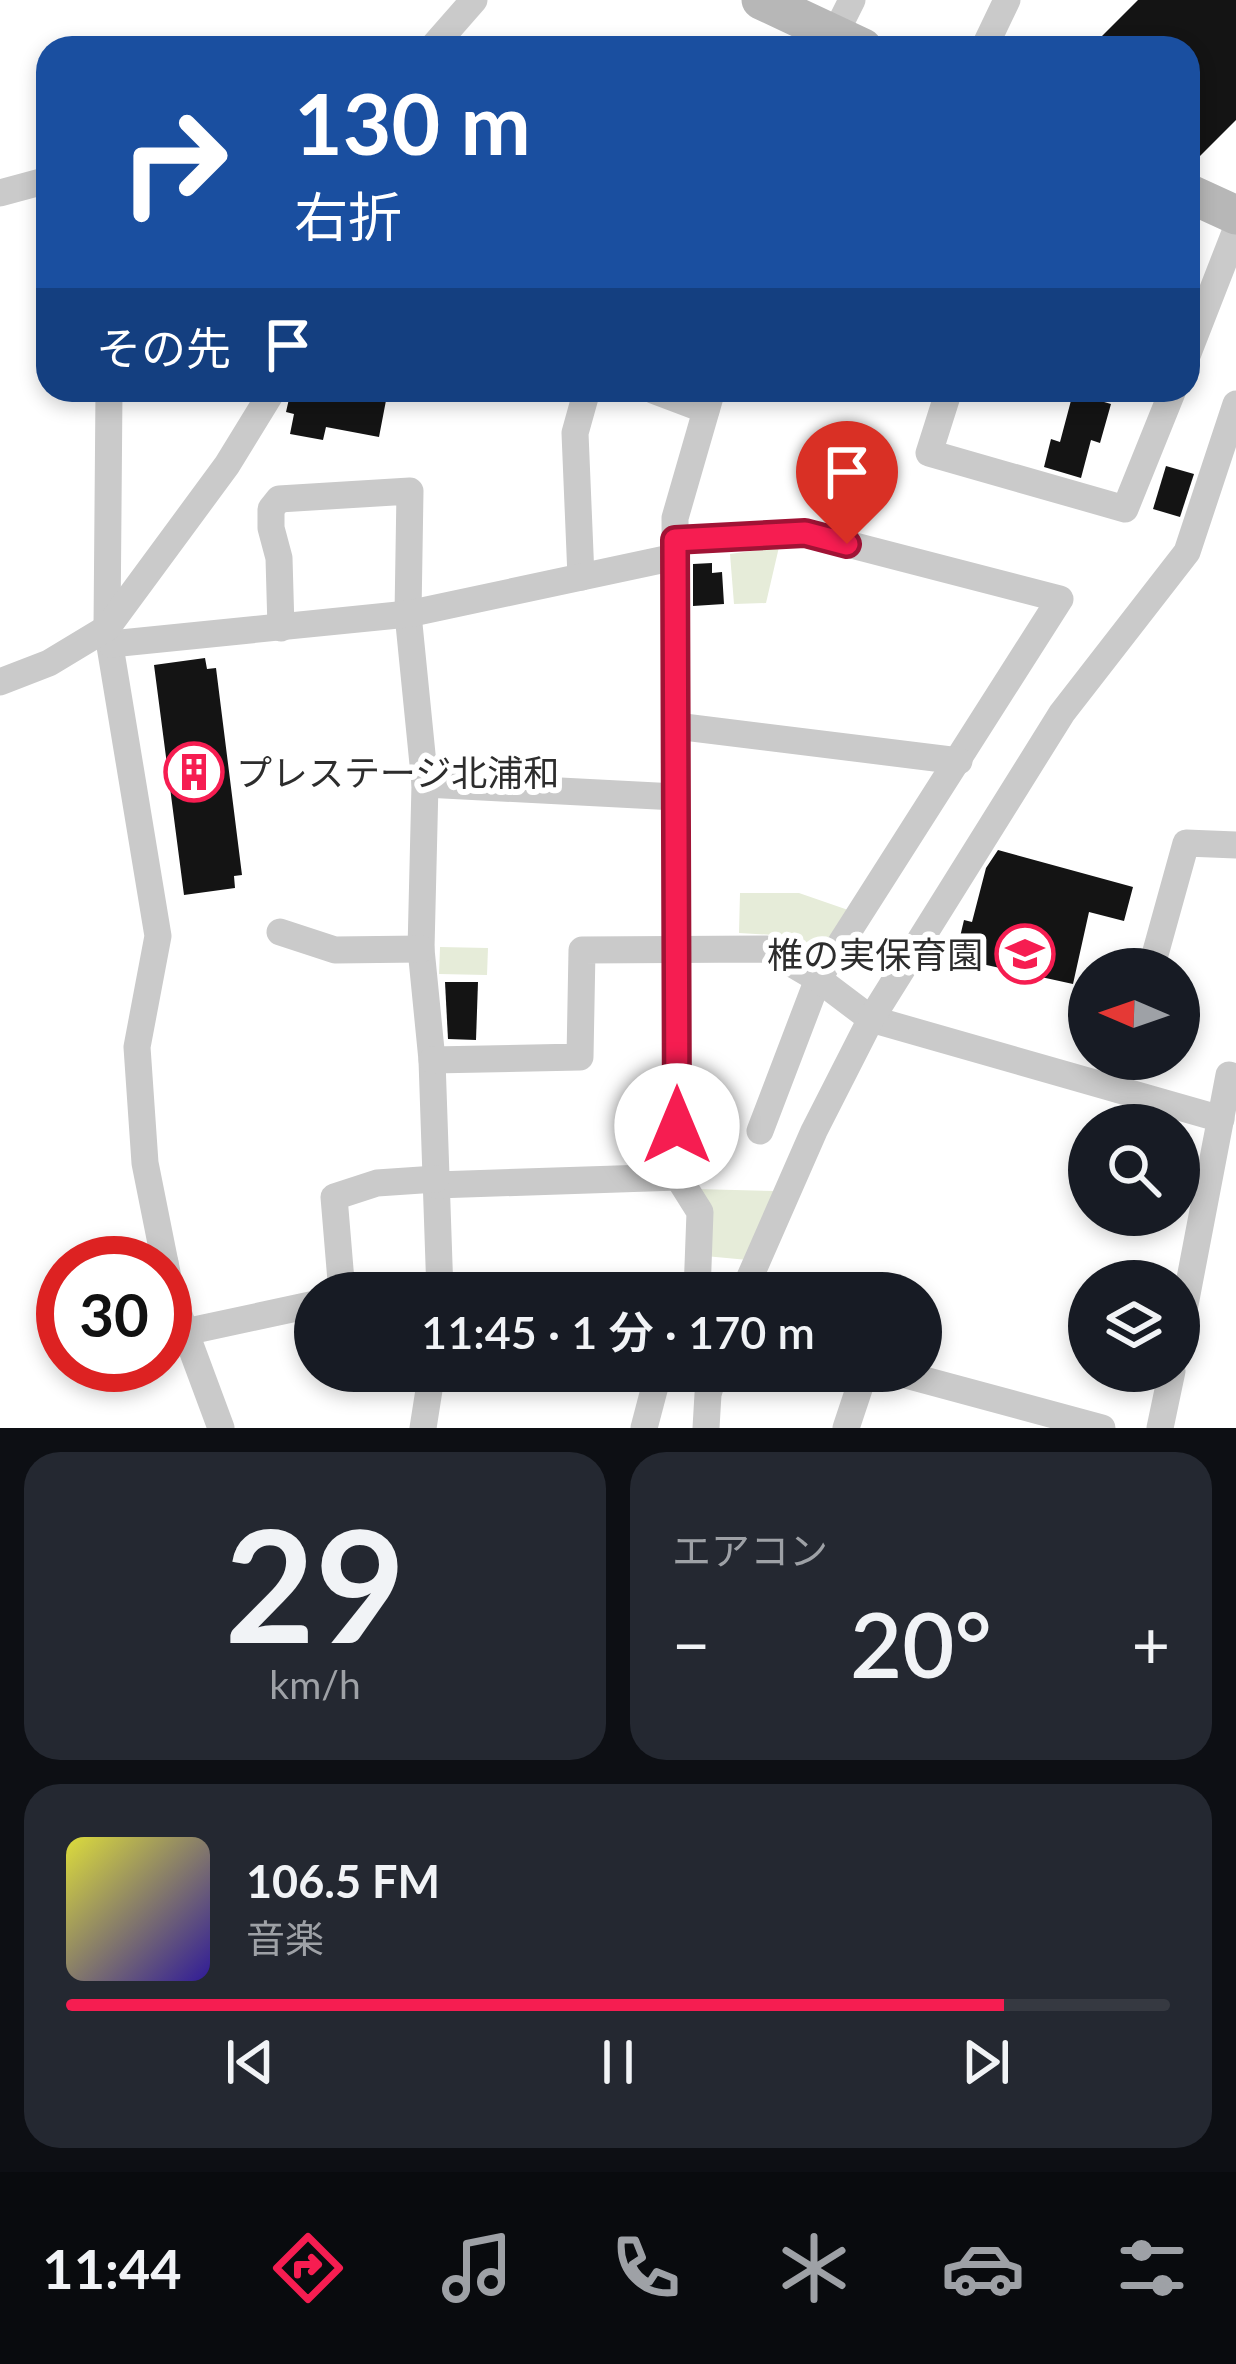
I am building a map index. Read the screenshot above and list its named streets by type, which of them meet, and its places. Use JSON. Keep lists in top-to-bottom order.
{
  "places": {
    "building": ["プレステージ北浦和"],
    "school or university": ["椎の実保育園"]
  },
  "north": "left",
  "page": {
    "turn": ["130 m", "右折"],
    "then": "その先",
    "limit": "30",
    "trip": "11:45 · 1 分 · 170 m",
    "tile": [
      ["29", "km/h"],
      "エアコン"
    ],
    "heat": ["−", "20°", "+"],
    "song": ["106.5 FM", "音楽"],
    "tabs": "11:44"
  }
}
